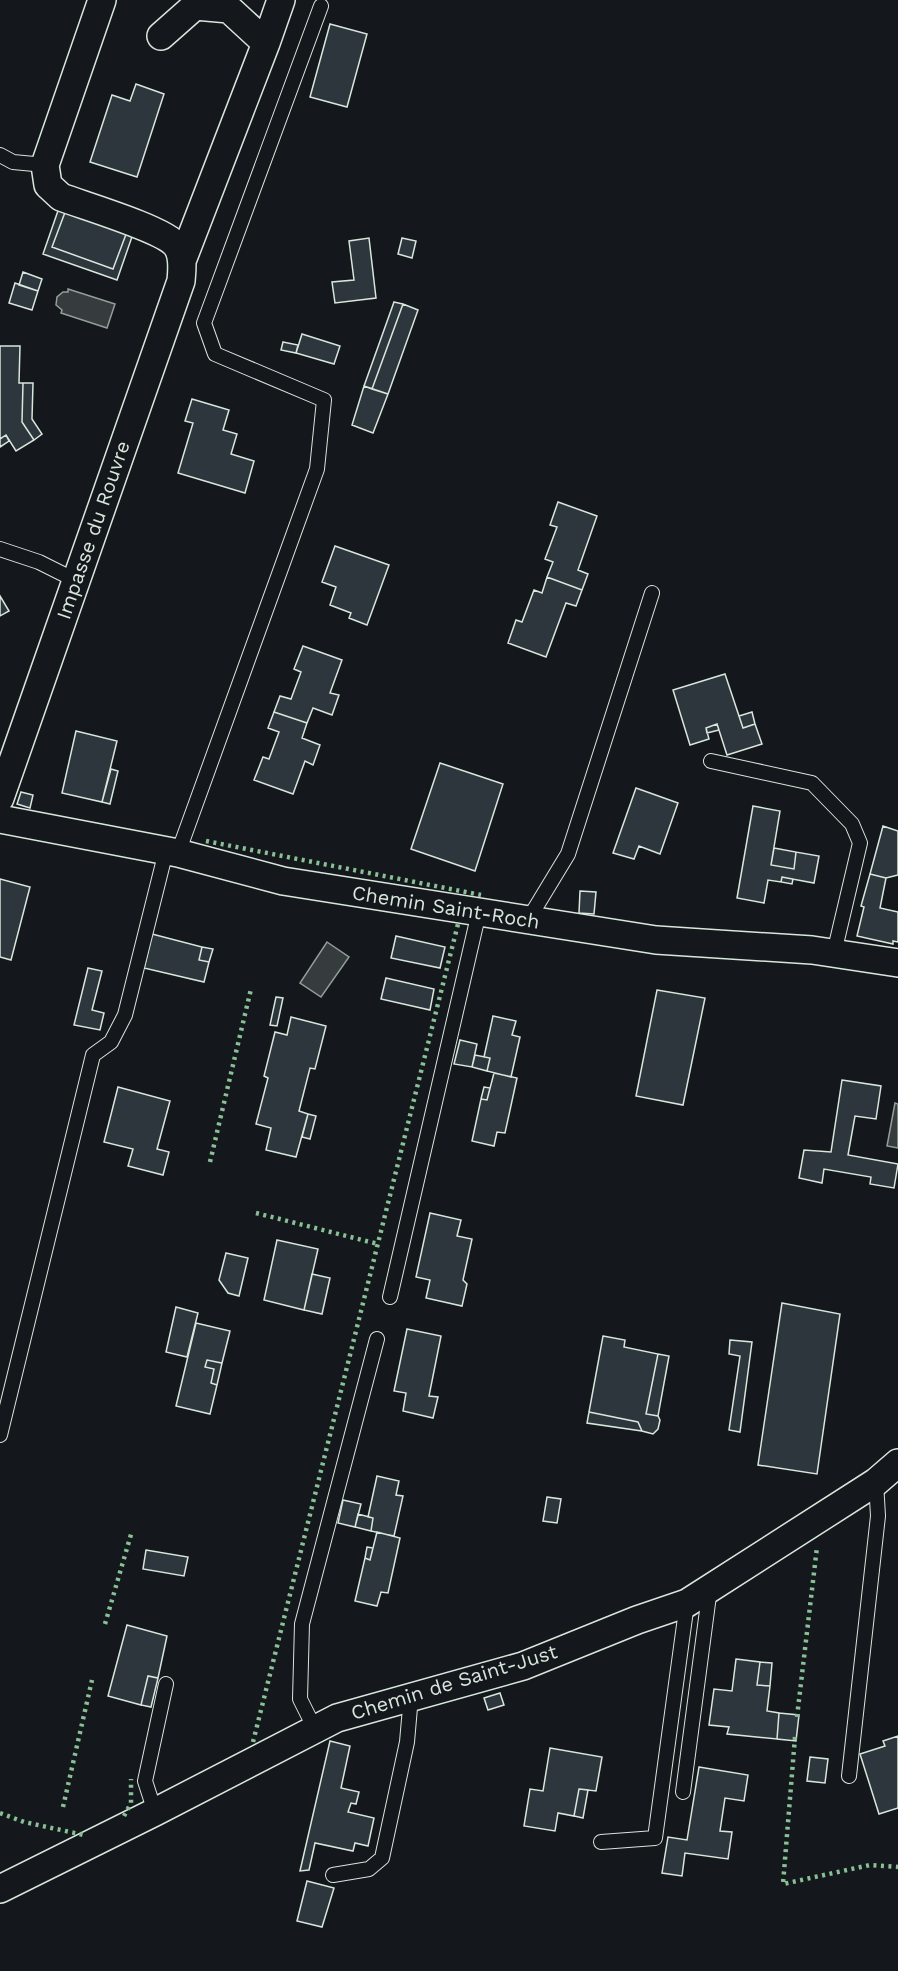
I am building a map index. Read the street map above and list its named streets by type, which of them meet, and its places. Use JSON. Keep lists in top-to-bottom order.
{
  "streets": {
    "street": ["Impasse du Rouvre", "Chemin Saint-Roch", "Chemin de Saint-Just"]
  }
}
